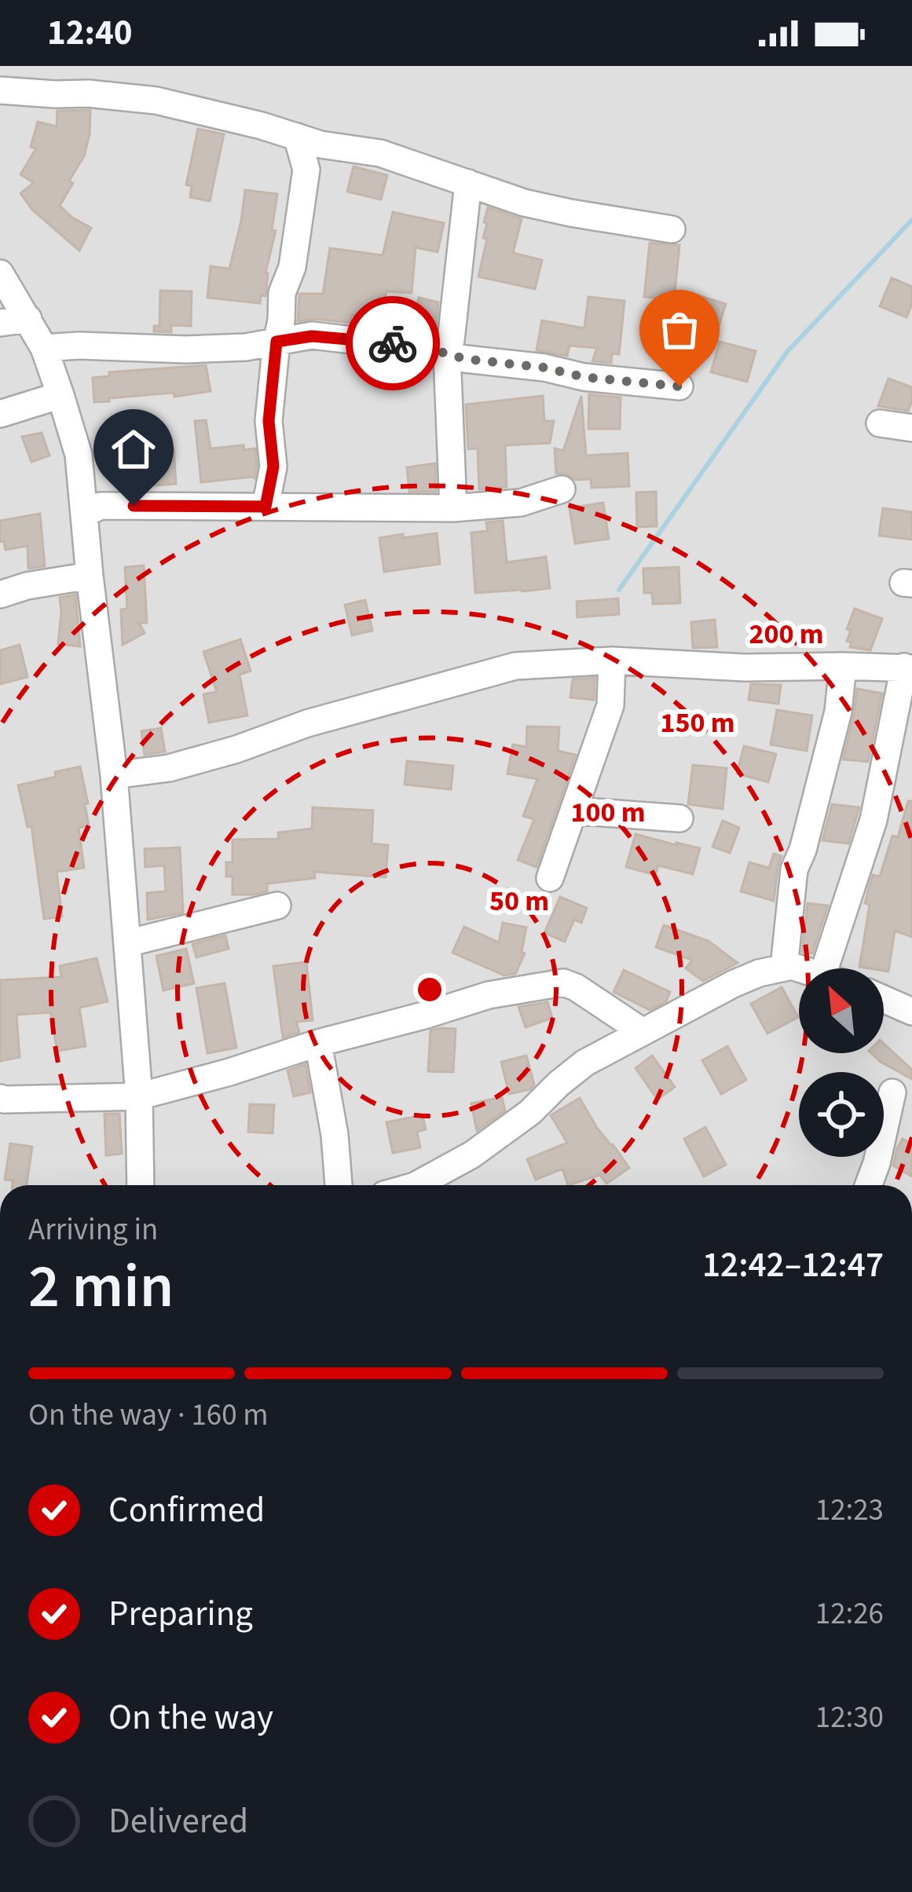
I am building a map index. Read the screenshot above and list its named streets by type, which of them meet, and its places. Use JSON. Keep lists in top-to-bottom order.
{
  "north": "top left",
  "page": {
    "status": "12:40",
    "heading": ["2 min", "Arriving in", "12:42–12:47"],
    "bar": "On the way · 160 m",
    "list": [
      ["Confirmed", "12:23"],
      ["Preparing", "12:26"],
      ["On the way", "12:30"],
      "Delivered"
    ]
  },
  "rings": [
    "200 m",
    "150 m",
    "100 m",
    "50 m"
  ]
}
